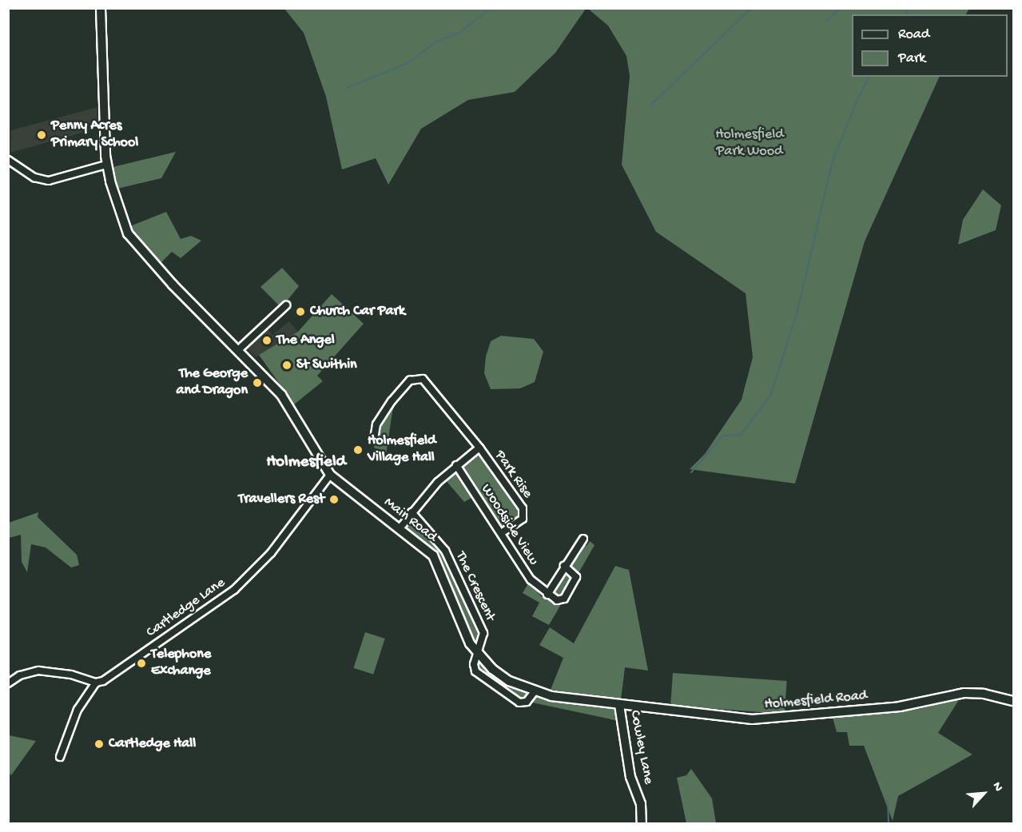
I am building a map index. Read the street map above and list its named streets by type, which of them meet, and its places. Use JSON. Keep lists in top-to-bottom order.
{
  "streets": {
    "main road": ["Main Road", "Holmesfield Road", "Cowley Lane"],
    "street": [
      "Park Rise",
      "Woodside View",
      "The Crescent",
      "Cartledge Lane"
    ]
  },
  "crossings": [
    ["Park Rise", "Woodside View"],
    ["Main Road", "The Crescent"],
    ["Main Road", "Cartledge Lane"],
    ["Main Road", "Holmesfield Road"],
    ["Main Road", "Cowley Lane"],
    ["Holmesfield Road", "Cowley Lane"]
  ],
  "districts": ["Holmesfield"],
  "parks": ["Holmesfield Park Wood"],
  "places": [
    "Penny Acres Primary School",
    "Church Car Park",
    "The Angel",
    "St Swithin",
    "The George and Dragon",
    "Holmesfield Village Hall",
    "Travellers Rest",
    "Telephone Exchange",
    "Cartledge Hall"
  ],
  "legend": ["Road", "Park"],
  "north": "top right"
}
